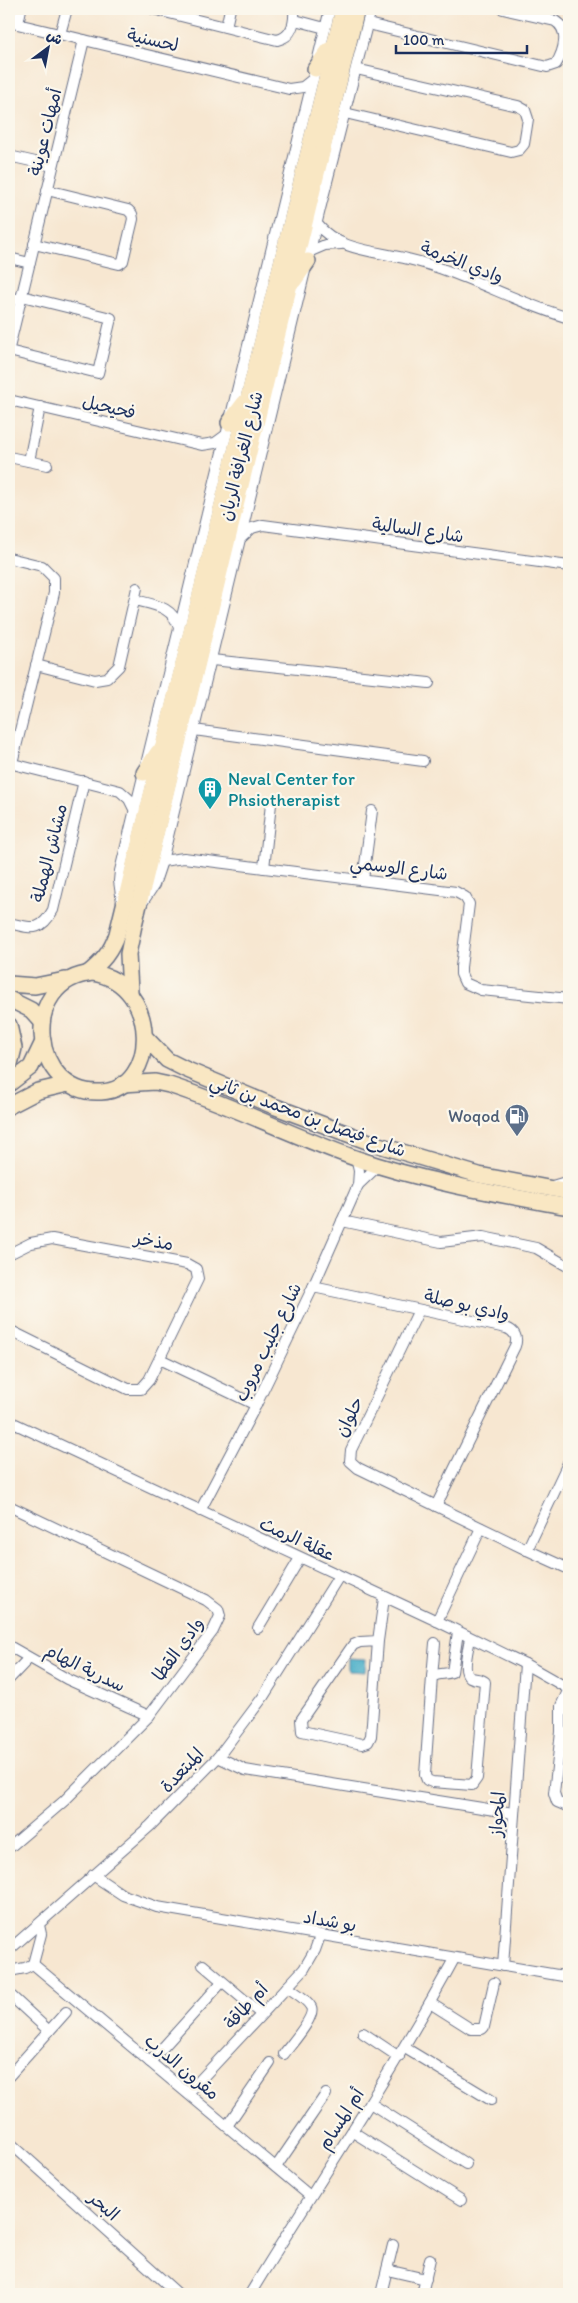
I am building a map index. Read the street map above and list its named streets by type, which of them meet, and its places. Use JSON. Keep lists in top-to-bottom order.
{
  "streets": {
    "main road": ["شارع الغرافة الريان", "شارع فيصل بن محمد بن ثاني"],
    "street": [
      "لحسنية",
      "أمهات عوينة",
      "وادي الخرمة",
      "فحيحيل",
      "شارع السالية",
      "مشاش الهملة",
      "شارع الوسمي",
      "مذخر",
      "وادي بو صلة",
      "شارع جليب مروب",
      "حلوان",
      "عقلة الرمث",
      "وادي القطا",
      "سدرية الهام",
      "المبتعدة",
      "المحواز",
      "بو شداد",
      "أم طاقة",
      "مقرون الدرب",
      "أم المسام",
      "البحر"
    ]
  },
  "crossings": [
    ["لحسنية", "أمهات عوينة"],
    ["وادي الخرمة", "شارع الغرافة الريان"],
    ["شارع الغرافة الريان", "شارع الوسمي"],
    ["شارع الغرافة الريان", "شارع فيصل بن محمد بن ثاني"],
    ["شارع فيصل بن محمد بن ثاني", "شارع جليب مروب"],
    ["وادي بو صلة", "شارع جليب مروب"],
    ["وادي بو صلة", "حلوان"],
    ["شارع جليب مروب", "عقلة الرمث"],
    ["عقلة الرمث", "المبتعدة"],
    ["عقلة الرمث", "المحواز"],
    ["وادي القطا", "سدرية الهام"],
    ["المبتعدة", "بو شداد"],
    ["المحواز", "بو شداد"],
    ["بو شداد", "أم طاقة"],
    ["بو شداد", "أم المسام"],
    ["أم طاقة", "مقرون الدرب"],
    ["مقرون الدرب", "أم المسام"]
  ],
  "places": {
    "building": ["Neval Center for Phsiotherapist"],
    "fuel station": ["Woqod"]
  },
  "scale_bar": "100 m",
  "north": "top right"
}
